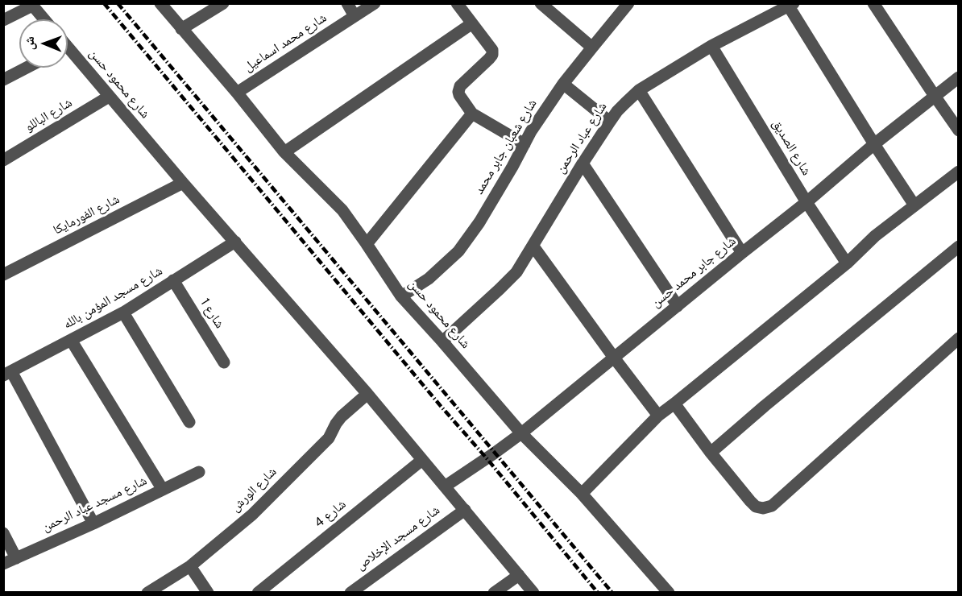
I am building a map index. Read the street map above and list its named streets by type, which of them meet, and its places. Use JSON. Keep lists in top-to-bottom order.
{
  "streets": {
    "street": [
      "شارع محمد اسماعيل",
      "شارع محمود حسن",
      "شارع الباللو",
      "شارع عباد الرحمن",
      "شارع شعبان جابر محمد",
      "شارع الصديق",
      "شارع الفورمايكا",
      "شارع جابر محمد حسن",
      "شارع مسجد المؤمن بالله",
      "شارع 1",
      "شارع الورش",
      "شارع مسجد عباد الرحمن",
      "شارع 4",
      "شارع مسجد الإخلاص"
    ]
  },
  "crossings": [
    ["شارع محمد اسماعيل", "شارع محمود حسن"],
    ["شارع محمود حسن", "شارع الباللو"],
    ["شارع محمود حسن", "شارع عباد الرحمن"],
    ["شارع محمود حسن", "شارع شعبان جابر محمد"],
    ["شارع محمود حسن", "شارع الفورمايكا"],
    ["شارع محمود حسن", "شارع جابر محمد حسن"],
    ["شارع محمود حسن", "شارع مسجد المؤمن بالله"],
    ["شارع محمود حسن", "شارع الورش"],
    ["شارع محمود حسن", "شارع 4"],
    ["شارع محمود حسن", "شارع مسجد الإخلاص"],
    ["شارع عباد الرحمن", "شارع الصديق"],
    ["شارع الصديق", "شارع جابر محمد حسن"],
    ["شارع مسجد المؤمن بالله", "شارع 1"]
  ],
  "north": "left"
}
